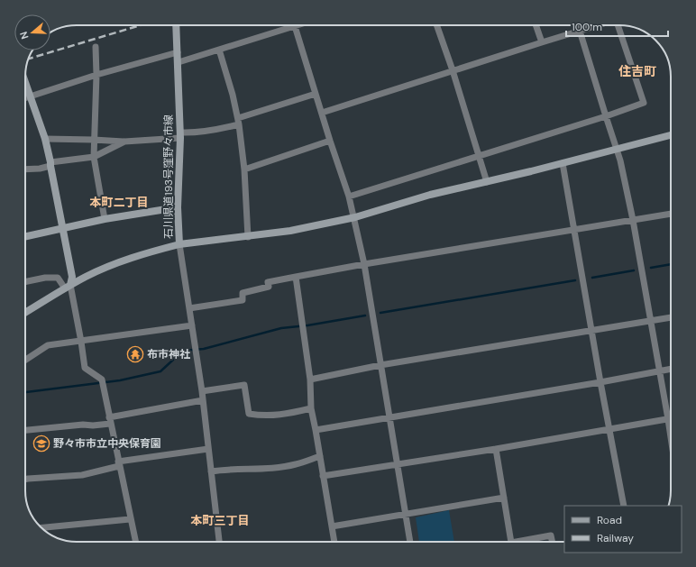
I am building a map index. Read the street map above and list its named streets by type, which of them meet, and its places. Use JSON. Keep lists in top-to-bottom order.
{
  "streets": {
    "street": ["石川県道193号窪野々市線"]
  },
  "districts": ["住吉町", "本町二丁目", "本町三丁目"],
  "places": {
    "temple": ["布市神社"],
    "school or university": ["野々市市立中央保育園"]
  },
  "legend": ["Road", "Railway"],
  "scale_bar": "100 m",
  "north": "left"
}
